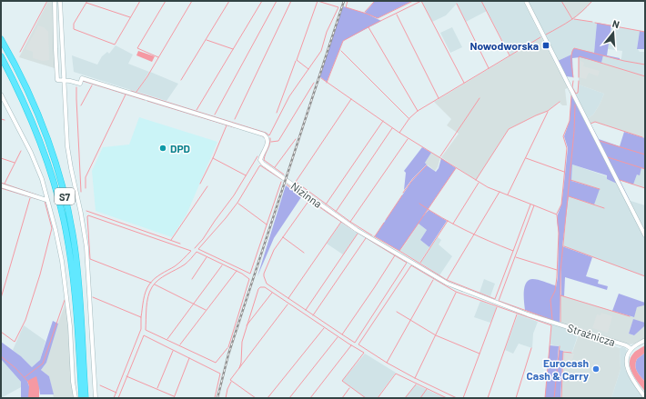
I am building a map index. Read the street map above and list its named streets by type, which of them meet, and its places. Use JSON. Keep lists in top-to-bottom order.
{
  "streets": {
    "highway": ["S7"],
    "street": ["Nizinna", "Strażnicza"]
  },
  "crossings": [
    ["Nizinna", "Strażnicza"]
  ],
  "places": {
    "transit": ["Nowodworska"],
    "other": ["DPD", "Eurocash Cash & Carry"]
  },
  "north": "top"
}
